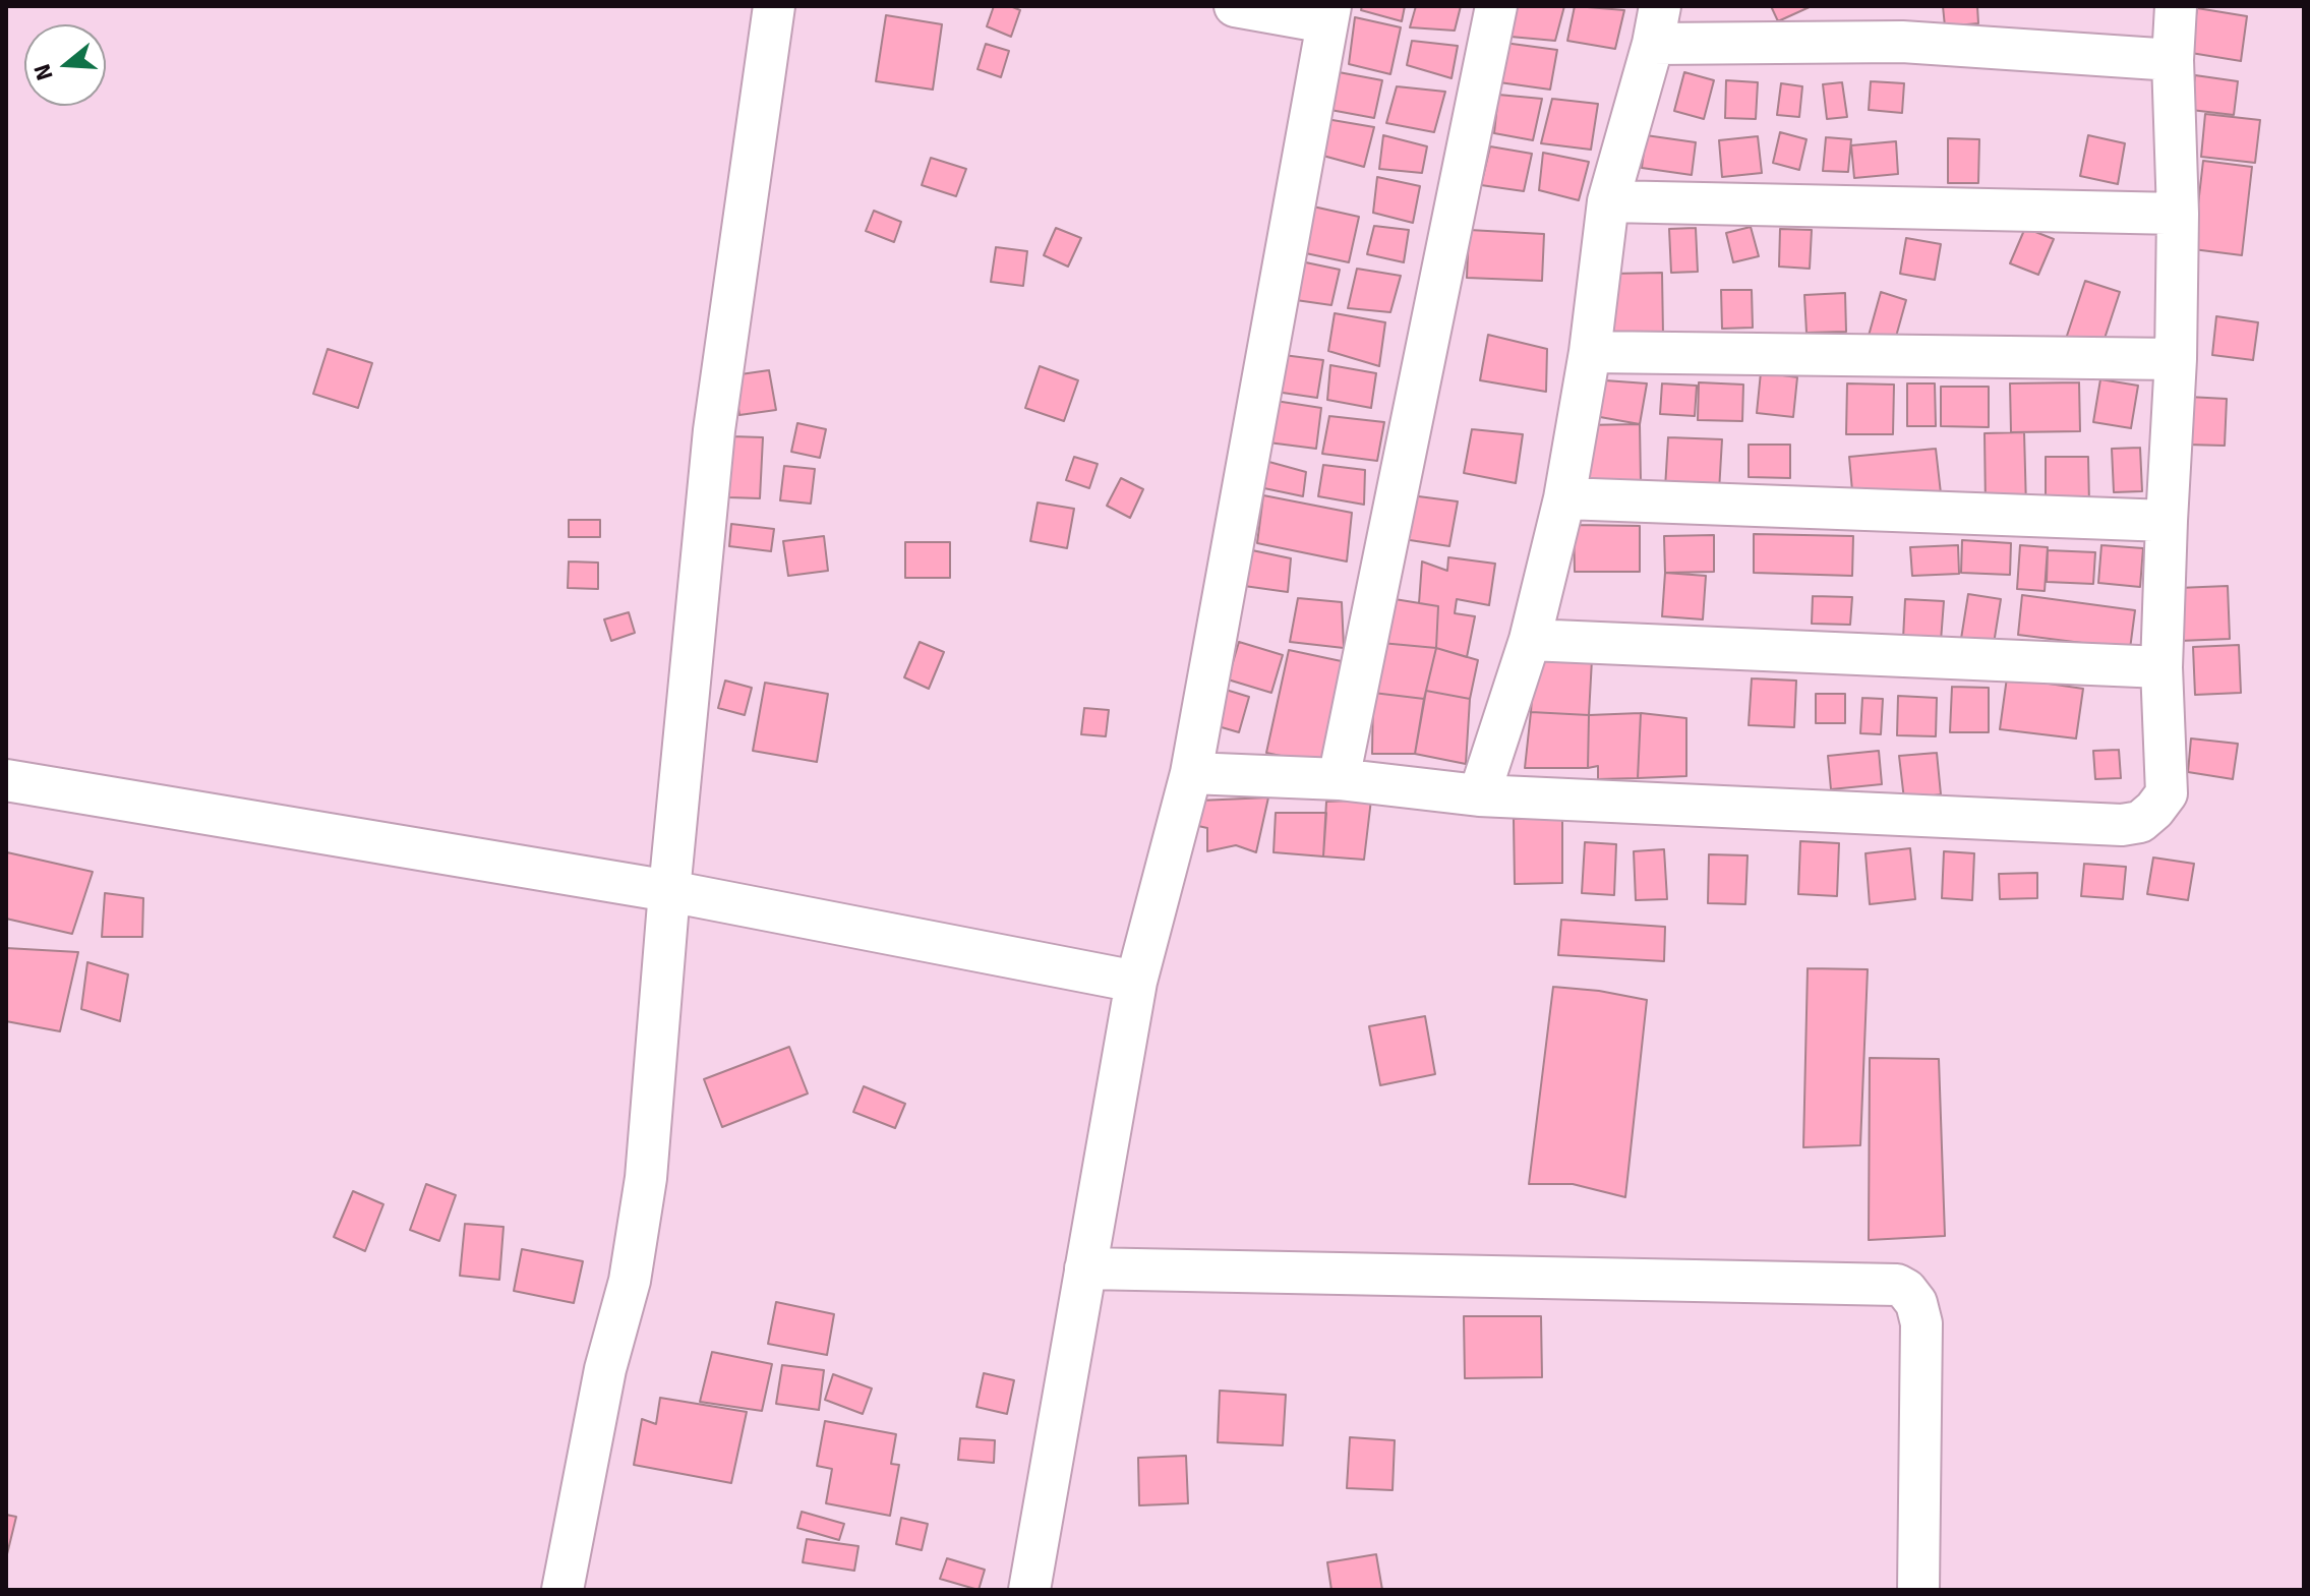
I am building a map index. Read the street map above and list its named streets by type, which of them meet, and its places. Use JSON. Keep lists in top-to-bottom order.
{
  "north": "left"
}
